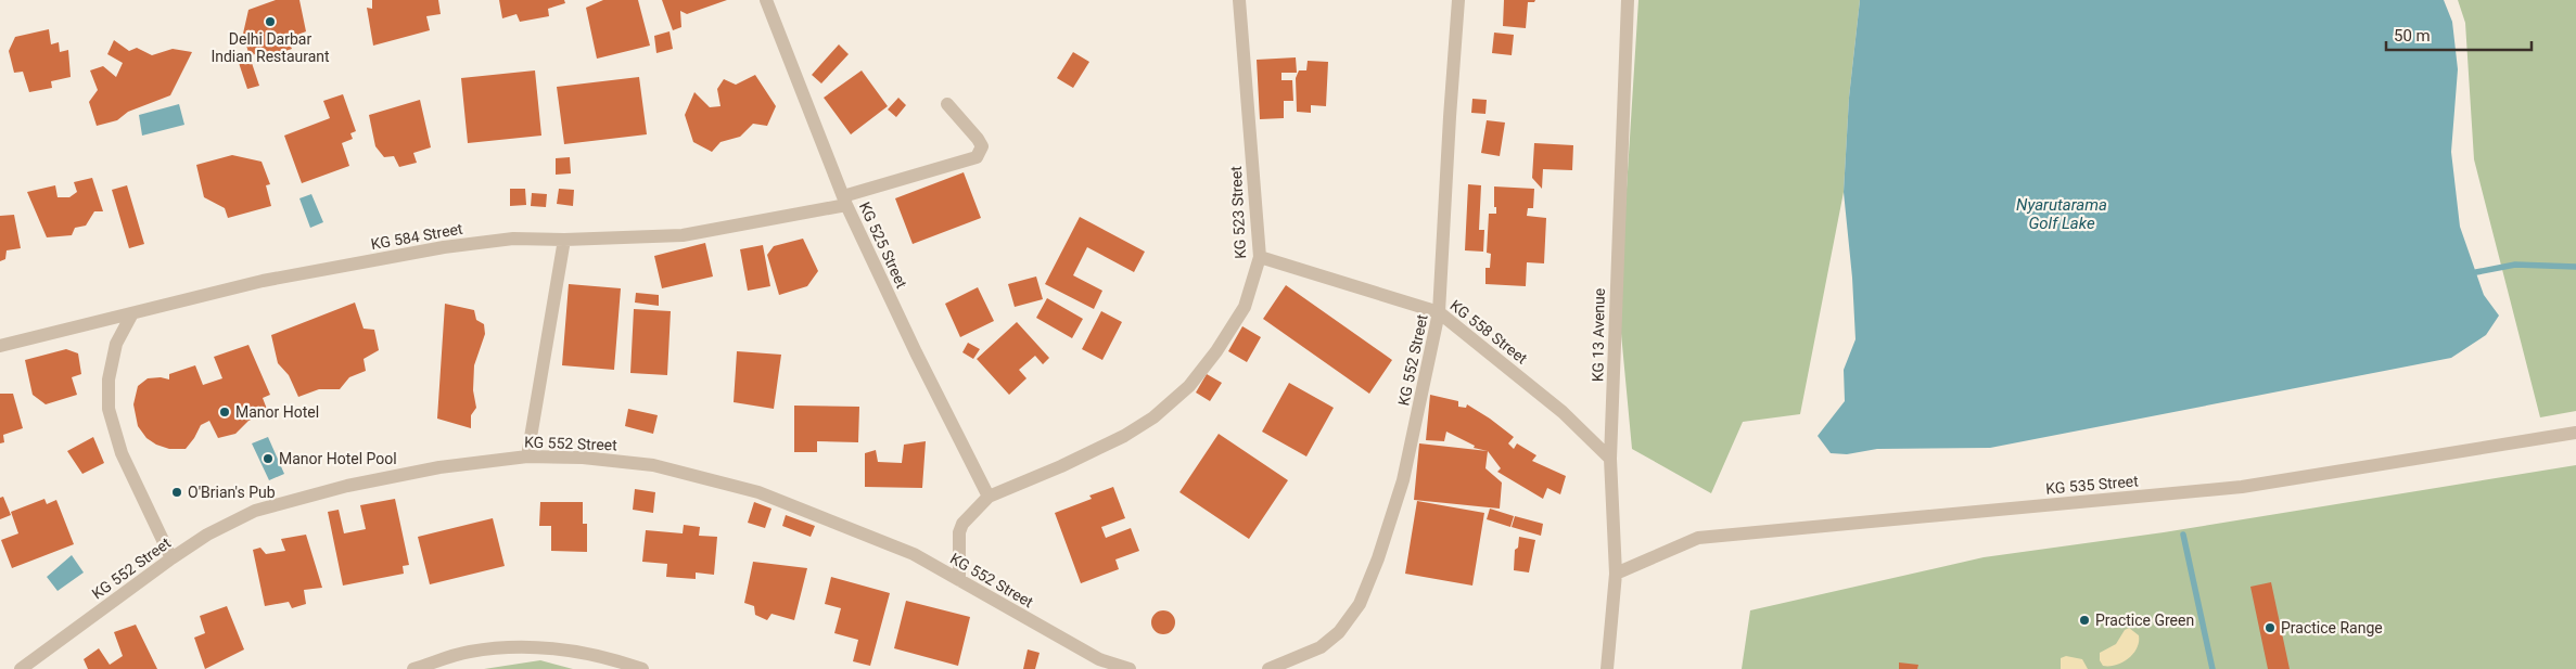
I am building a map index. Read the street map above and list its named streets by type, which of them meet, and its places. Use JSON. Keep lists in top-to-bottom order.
{
  "streets": {
    "street": [
      "KG 523 Street",
      "KG 584 Street",
      "KG 525 Street",
      "KG 558 Street",
      "KG 13 Avenue",
      "KG 552 Street",
      "KG 535 Street"
    ]
  },
  "crossings": [
    ["KG 523 Street", "KG 525 Street"],
    ["KG 523 Street", "KG 558 Street"],
    ["KG 523 Street", "KG 552 Street"],
    ["KG 584 Street", "KG 525 Street"],
    ["KG 558 Street", "KG 13 Avenue"],
    ["KG 558 Street", "KG 552 Street"],
    ["KG 13 Avenue", "KG 535 Street"]
  ],
  "water": ["Nyarutarama Golf Lake"],
  "places": [
    "Delhi Darbar Indian Restaurant",
    "Manor Hotel",
    "Manor Hotel Pool",
    "O'Brian's Pub",
    "Practice Green",
    "Practice Range"
  ],
  "scale_bar": "50 m"
}
